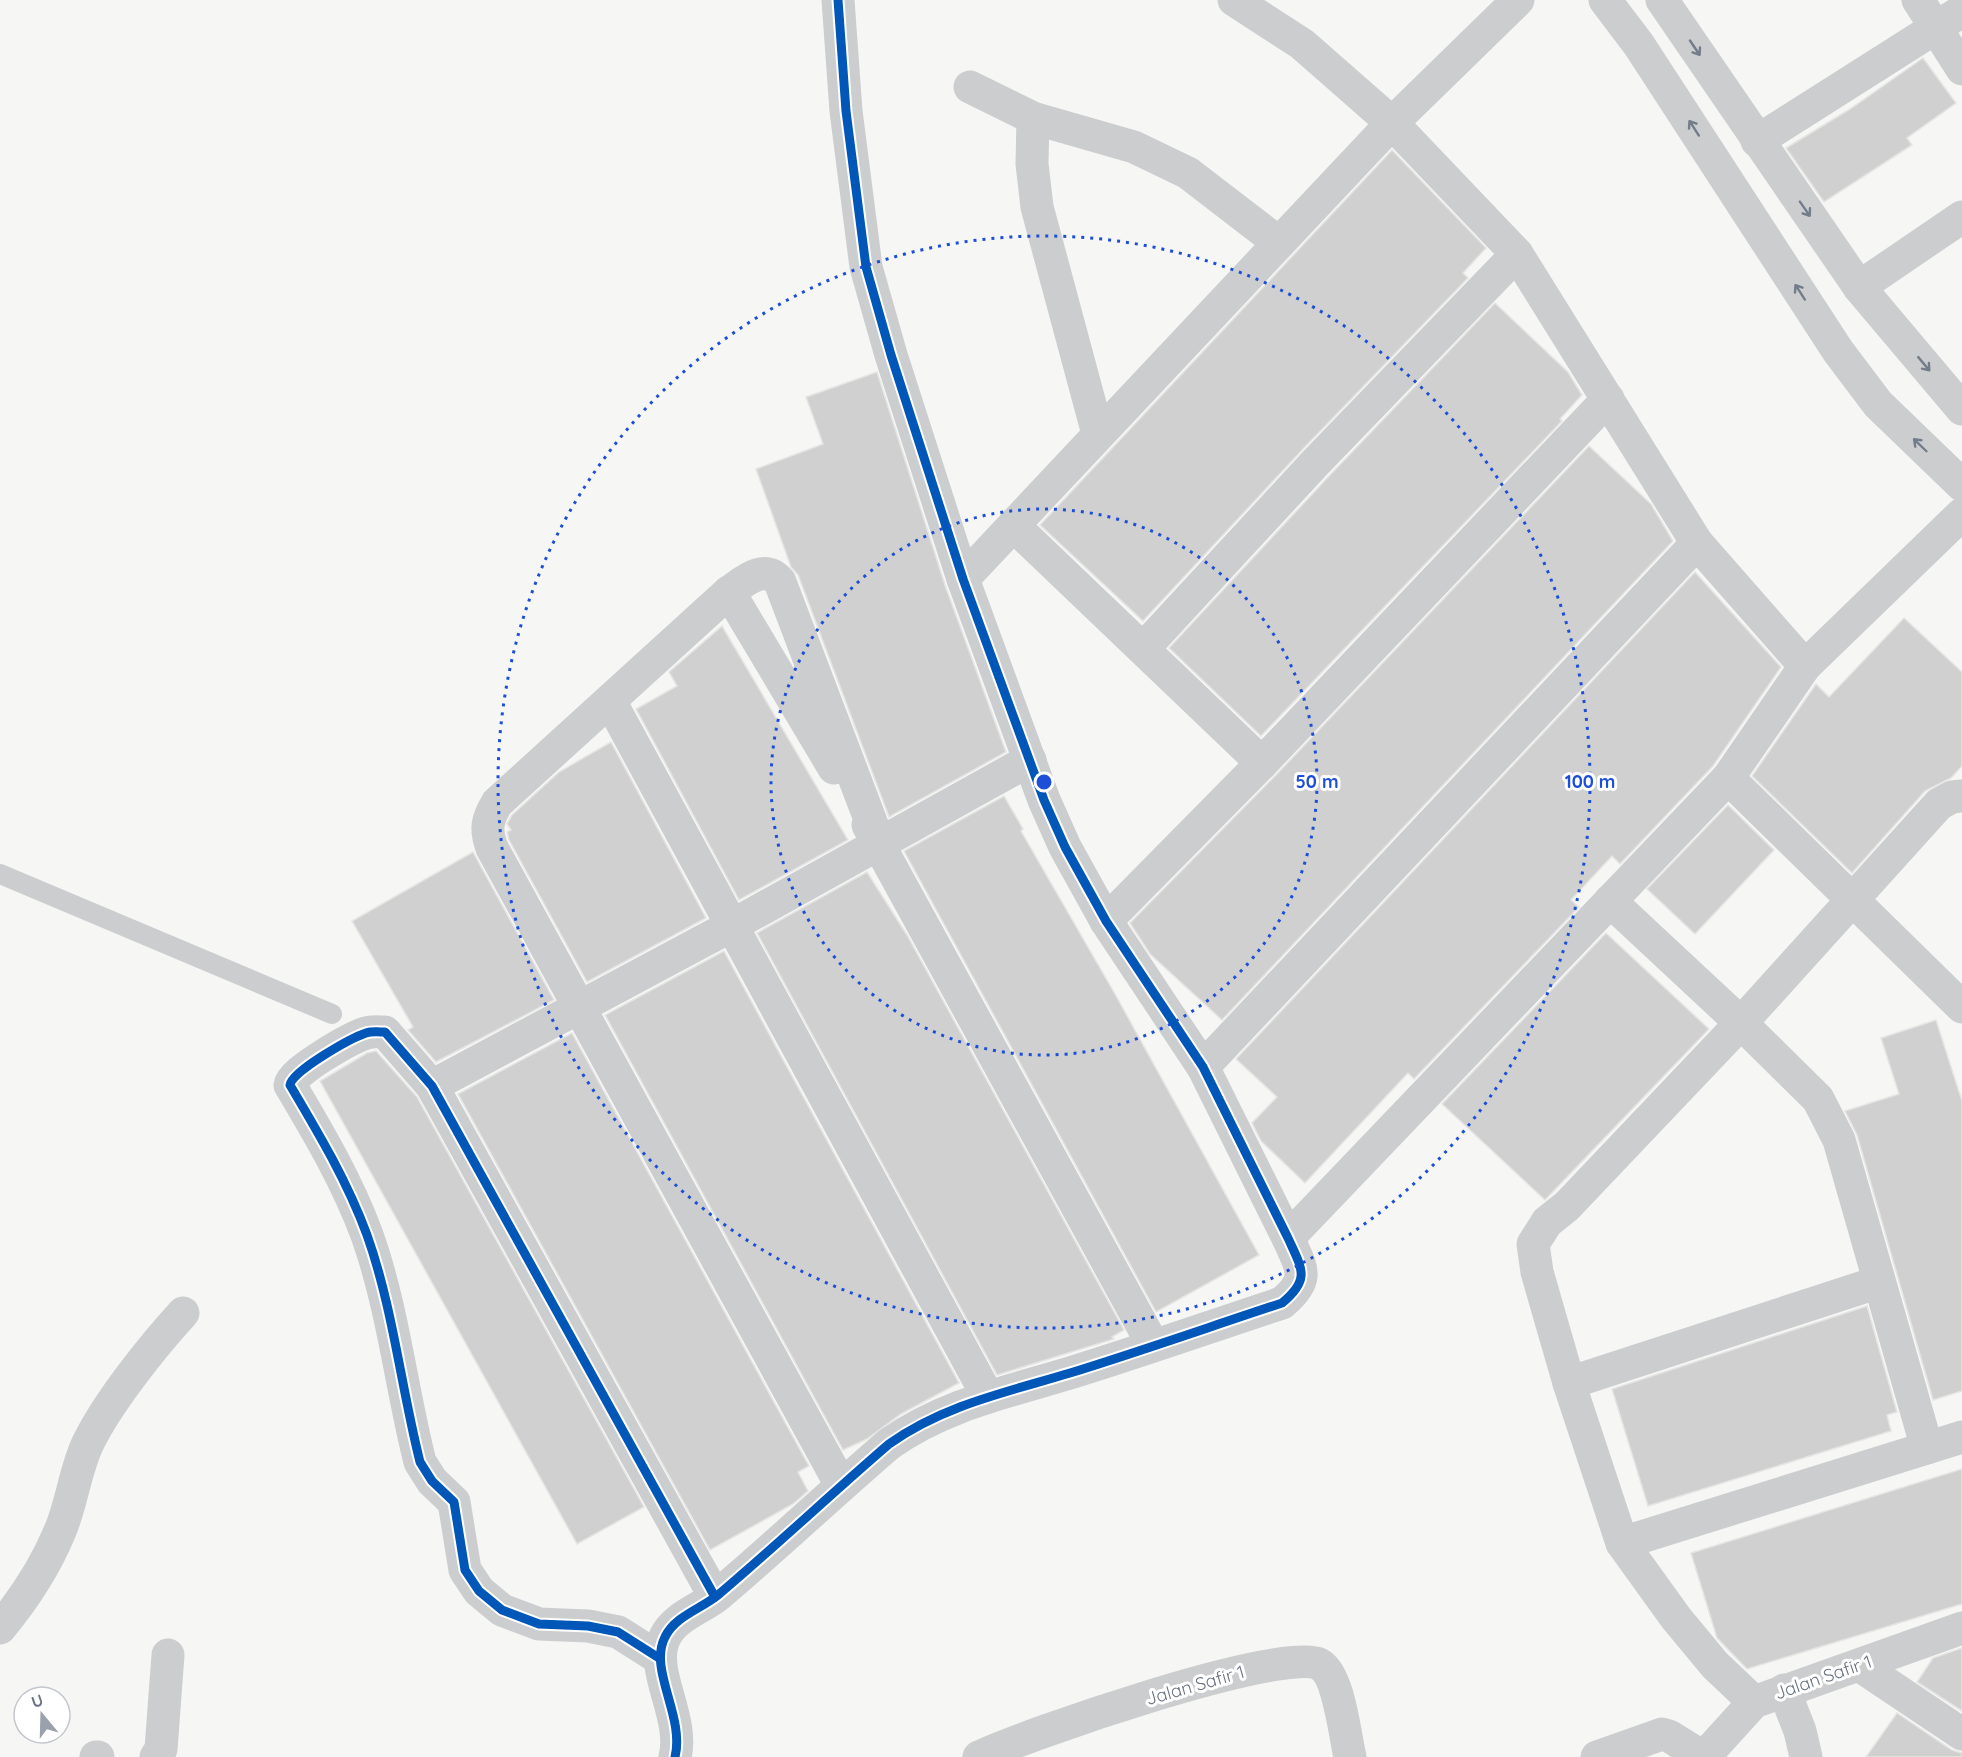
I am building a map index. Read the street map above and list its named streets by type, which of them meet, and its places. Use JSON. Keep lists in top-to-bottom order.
{
  "streets": {
    "street": ["Jalan Safir 1"]
  },
  "north": "top",
  "rings": ["50 m", "100 m"]
}
